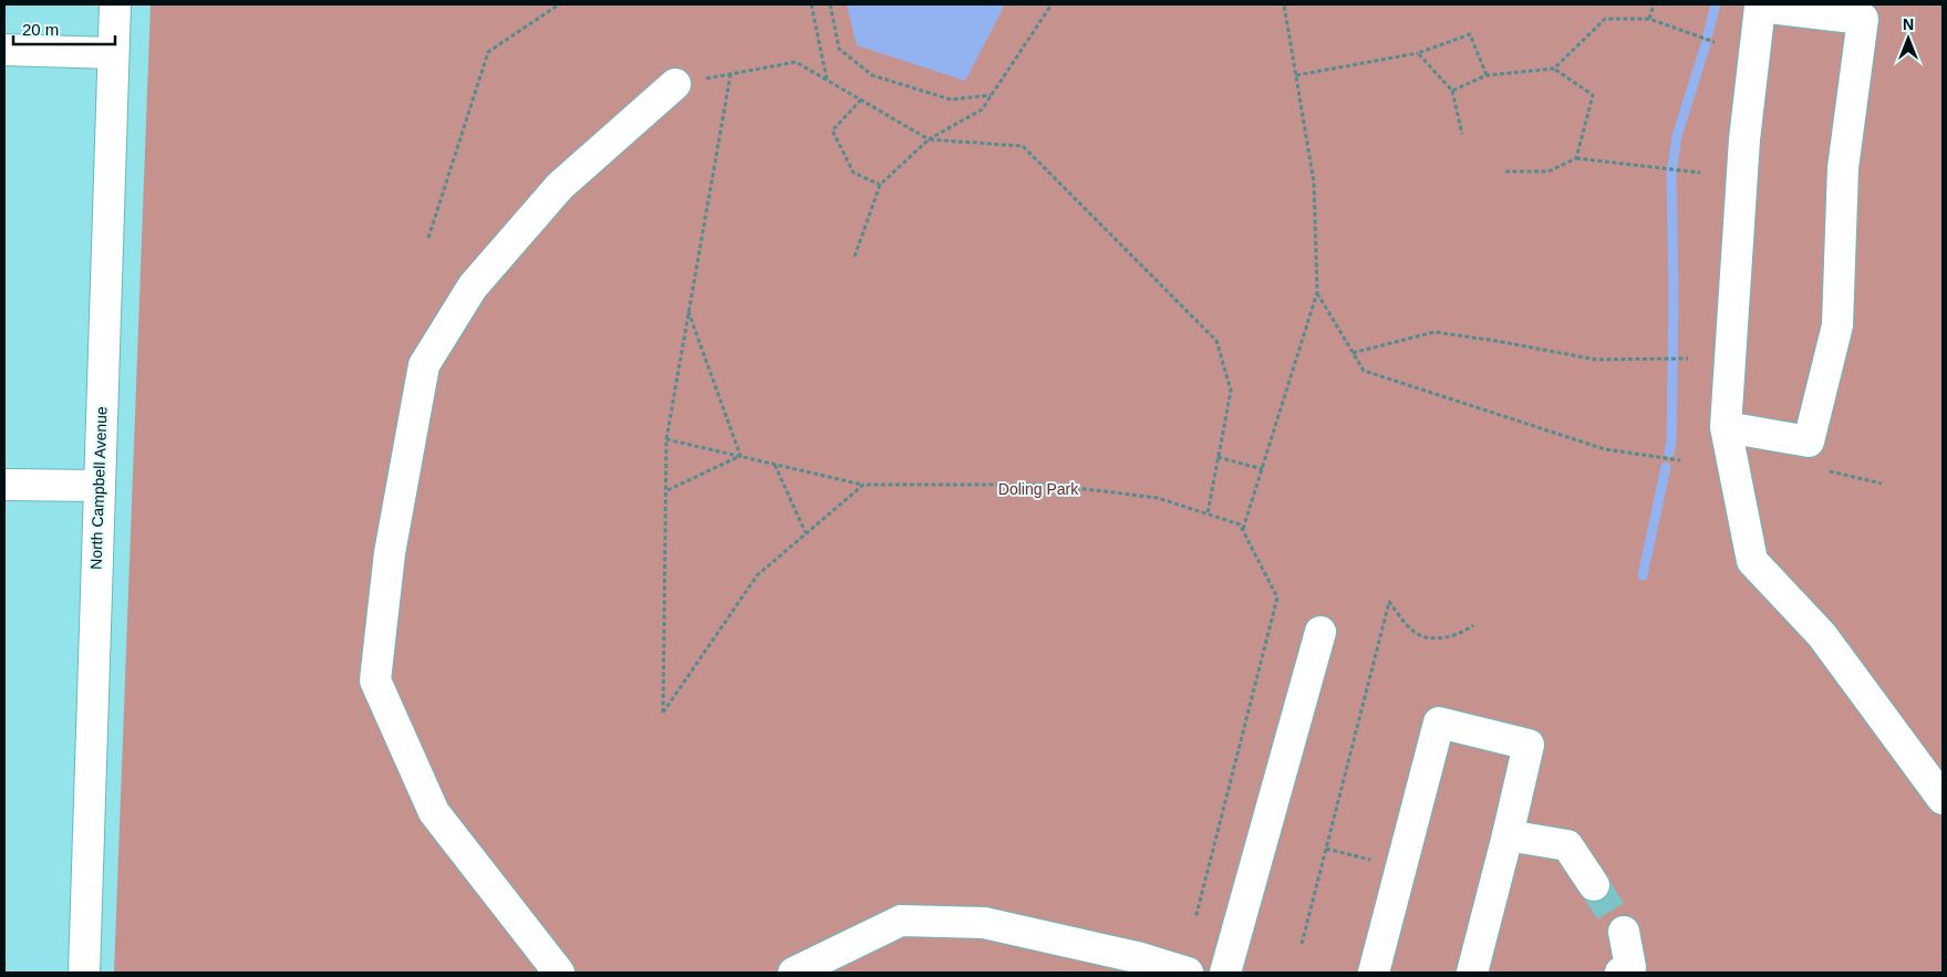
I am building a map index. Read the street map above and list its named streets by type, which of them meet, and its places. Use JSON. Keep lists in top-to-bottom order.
{
  "streets": {
    "street": ["North Campbell Avenue"]
  },
  "parks": ["Doling Park"],
  "scale_bar": "20 m",
  "north": "top"
}
